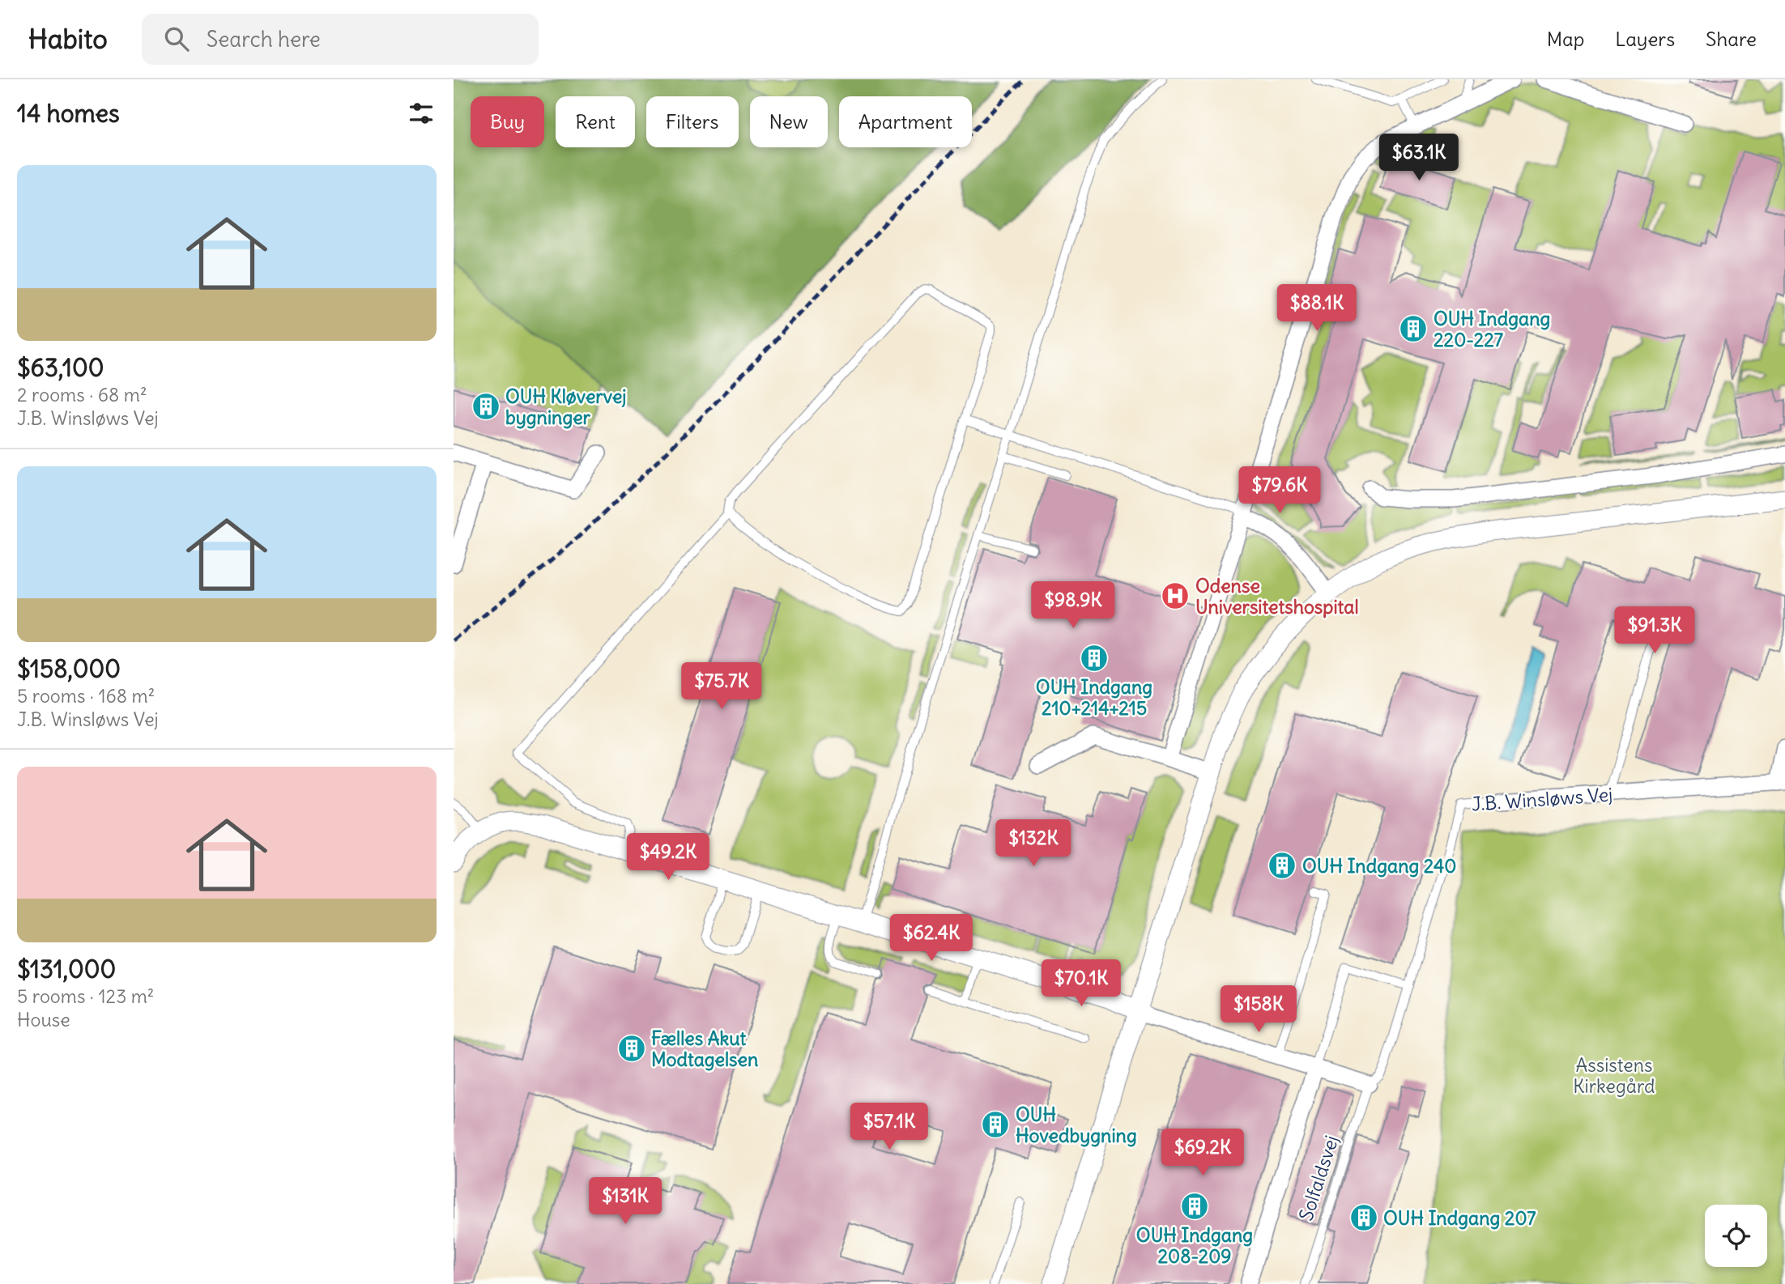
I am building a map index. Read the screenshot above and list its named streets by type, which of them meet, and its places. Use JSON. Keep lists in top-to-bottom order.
{
  "streets": {
    "street": ["J.B. Winsløws Vej", "Solfaldsvej"]
  },
  "crossings": [
    ["J.B. Winsløws Vej", "Solfaldsvej"]
  ],
  "parks": ["Assistens Kirkegård"],
  "places": {
    "building": [
      "OUH Indgang 220-227",
      "OUH Kløvervej bygninger",
      "OUH Indgang 210+214+215",
      "OUH Indgang 240",
      "Fælles Akut Modtagelsen",
      "OUH Hovedbygning",
      "OUH Indgang 208-209",
      "OUH Indgang 207"
    ],
    "hospital": ["Odense Universitetshospital"]
  },
  "page": {
    "header": "Habito",
    "search": "Search here",
    "nav": ["Map", "Layers", "Share"],
    "heading": "14 homes",
    "chip": [
      "Buy",
      "Rent",
      "Filters",
      "New",
      "Apartment"
    ],
    "price": [
      "$63.1K",
      "$88.1K",
      "$79.6K",
      "$98.9K",
      "$91.3K",
      "$75.7K",
      "$132K",
      "$49.2K",
      "$62.4K",
      "$70.1K",
      "$158K",
      "$57.1K",
      "$69.2K",
      "$131K"
    ],
    "list": [
      {
        "name": "$63,100",
        "note": "2 rooms · 68 m² · J.B. Winsløws Vej"
      },
      {
        "name": "$158,000",
        "note": "5 rooms · 168 m² · J.B. Winsløws Vej"
      },
      {
        "name": "$131,000",
        "note": "5 rooms · 123 m² · House"
      }
    ]
  }
}
